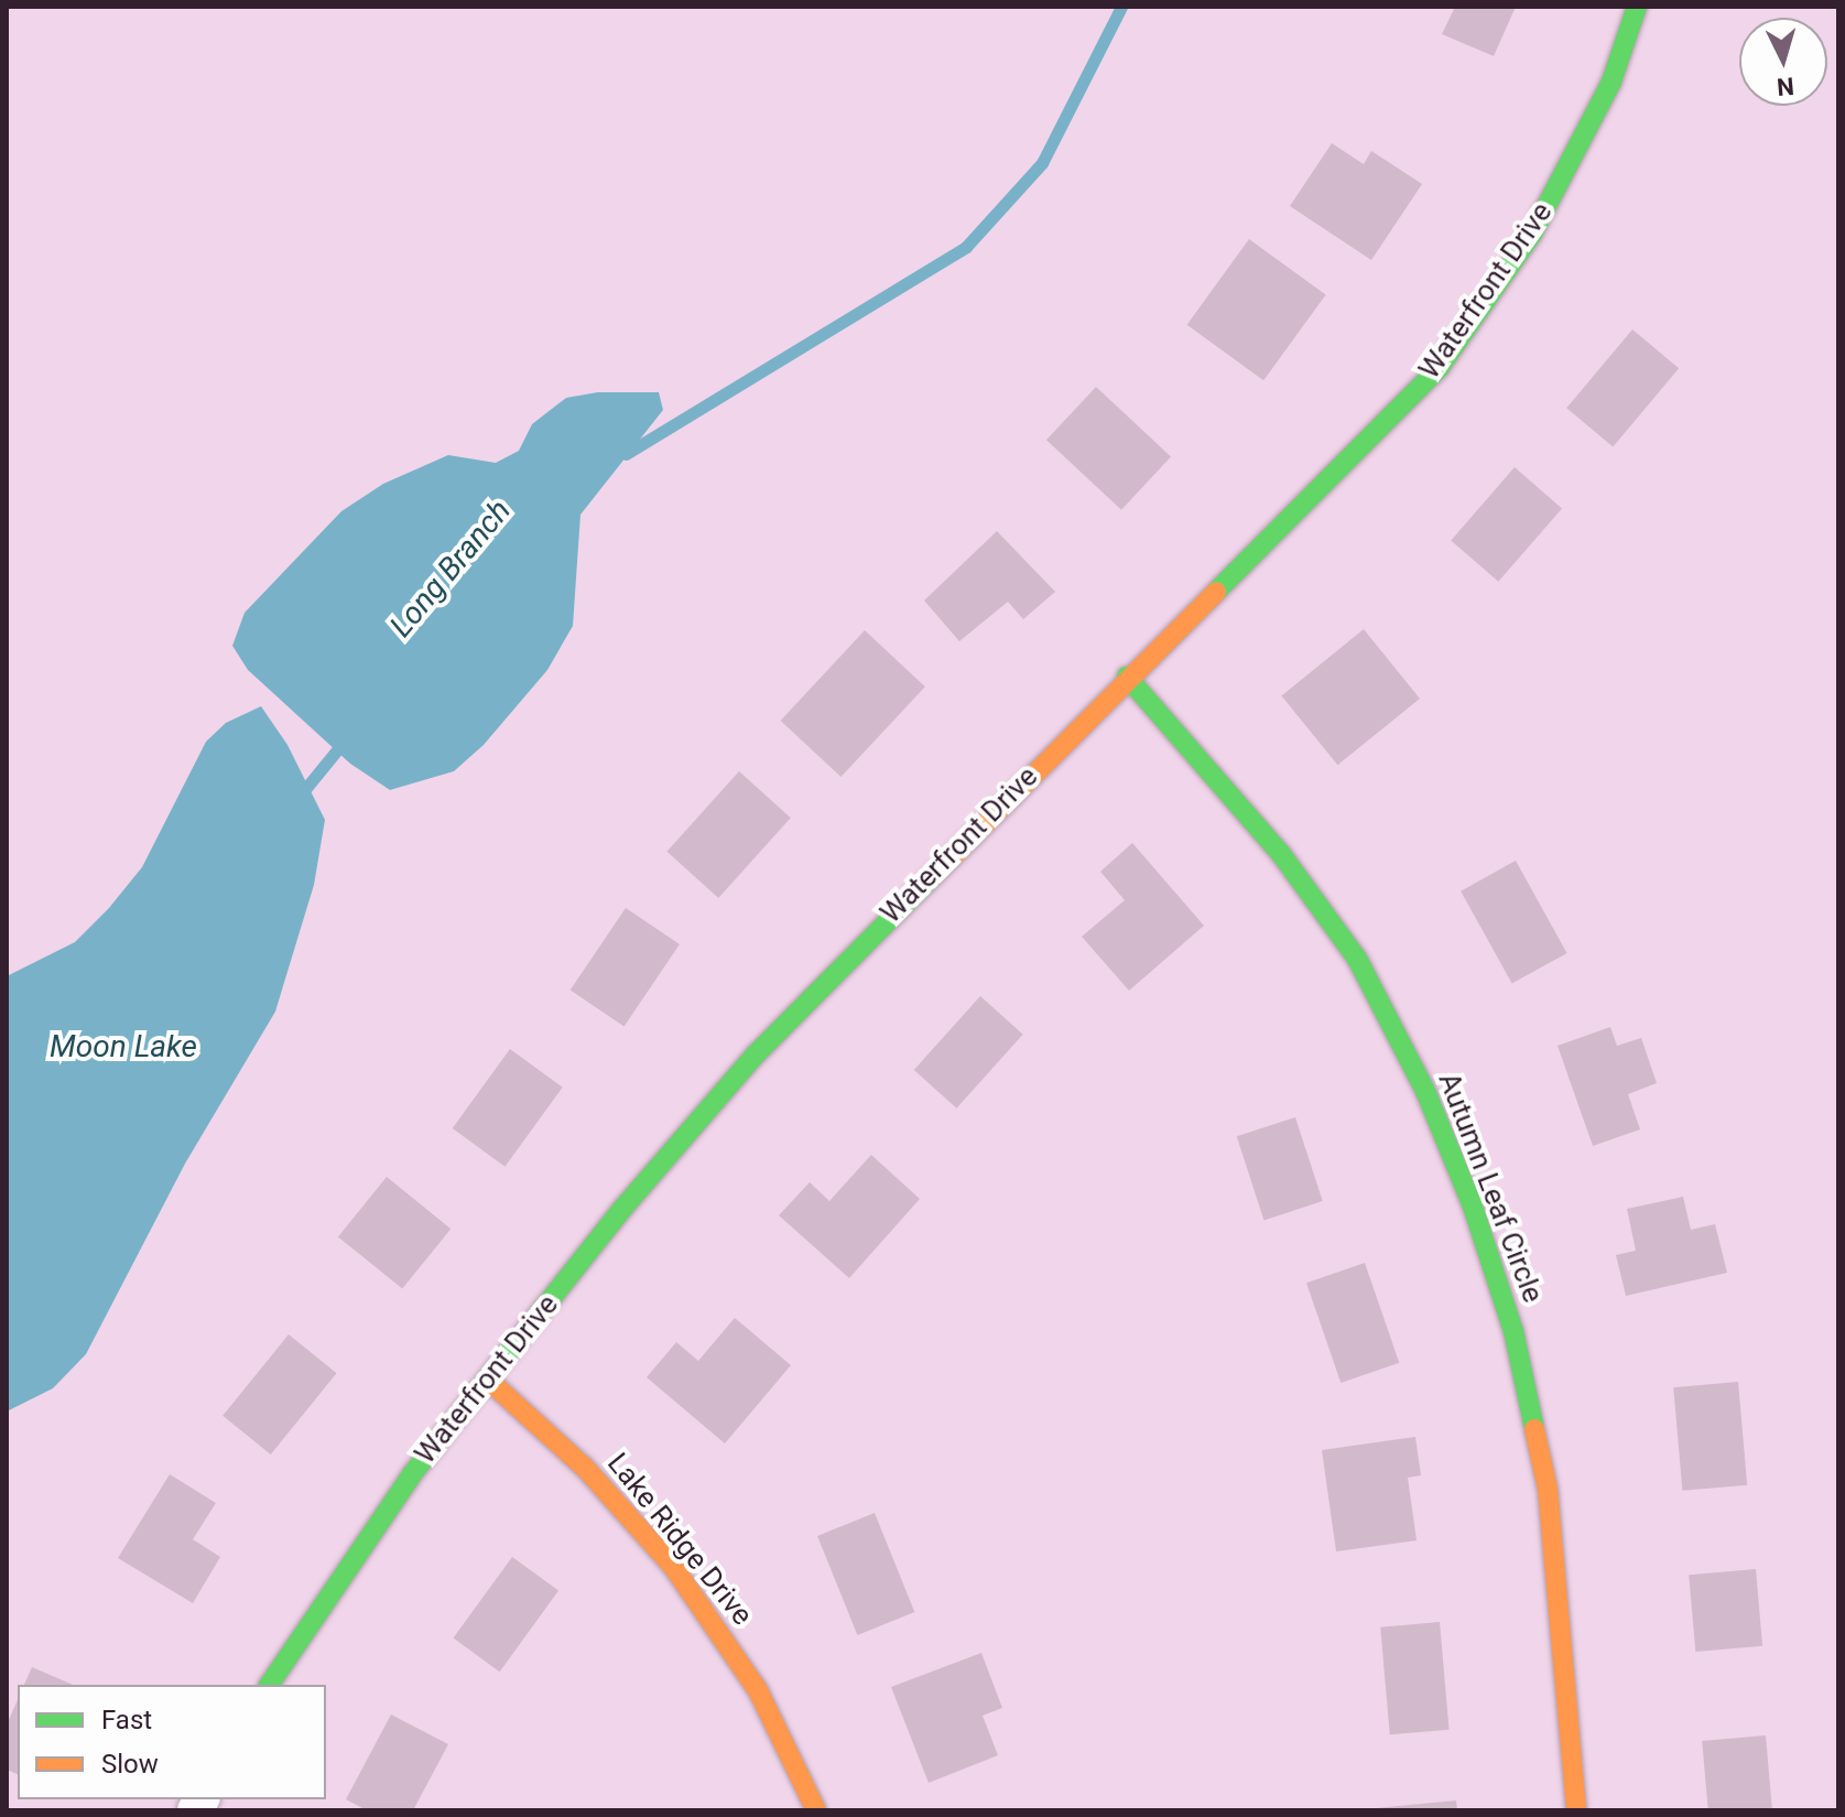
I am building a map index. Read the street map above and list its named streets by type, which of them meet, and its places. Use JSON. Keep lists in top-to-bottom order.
{
  "streets": {
    "street": ["Waterfront Drive", "Autumn Leaf Circle", "Lake Ridge Drive"]
  },
  "crossings": [
    ["Waterfront Drive", "Autumn Leaf Circle"],
    ["Waterfront Drive", "Lake Ridge Drive"]
  ],
  "water": ["Long Branch", "Moon Lake"],
  "legend": ["Fast", "Slow"],
  "north": "bottom"
}
